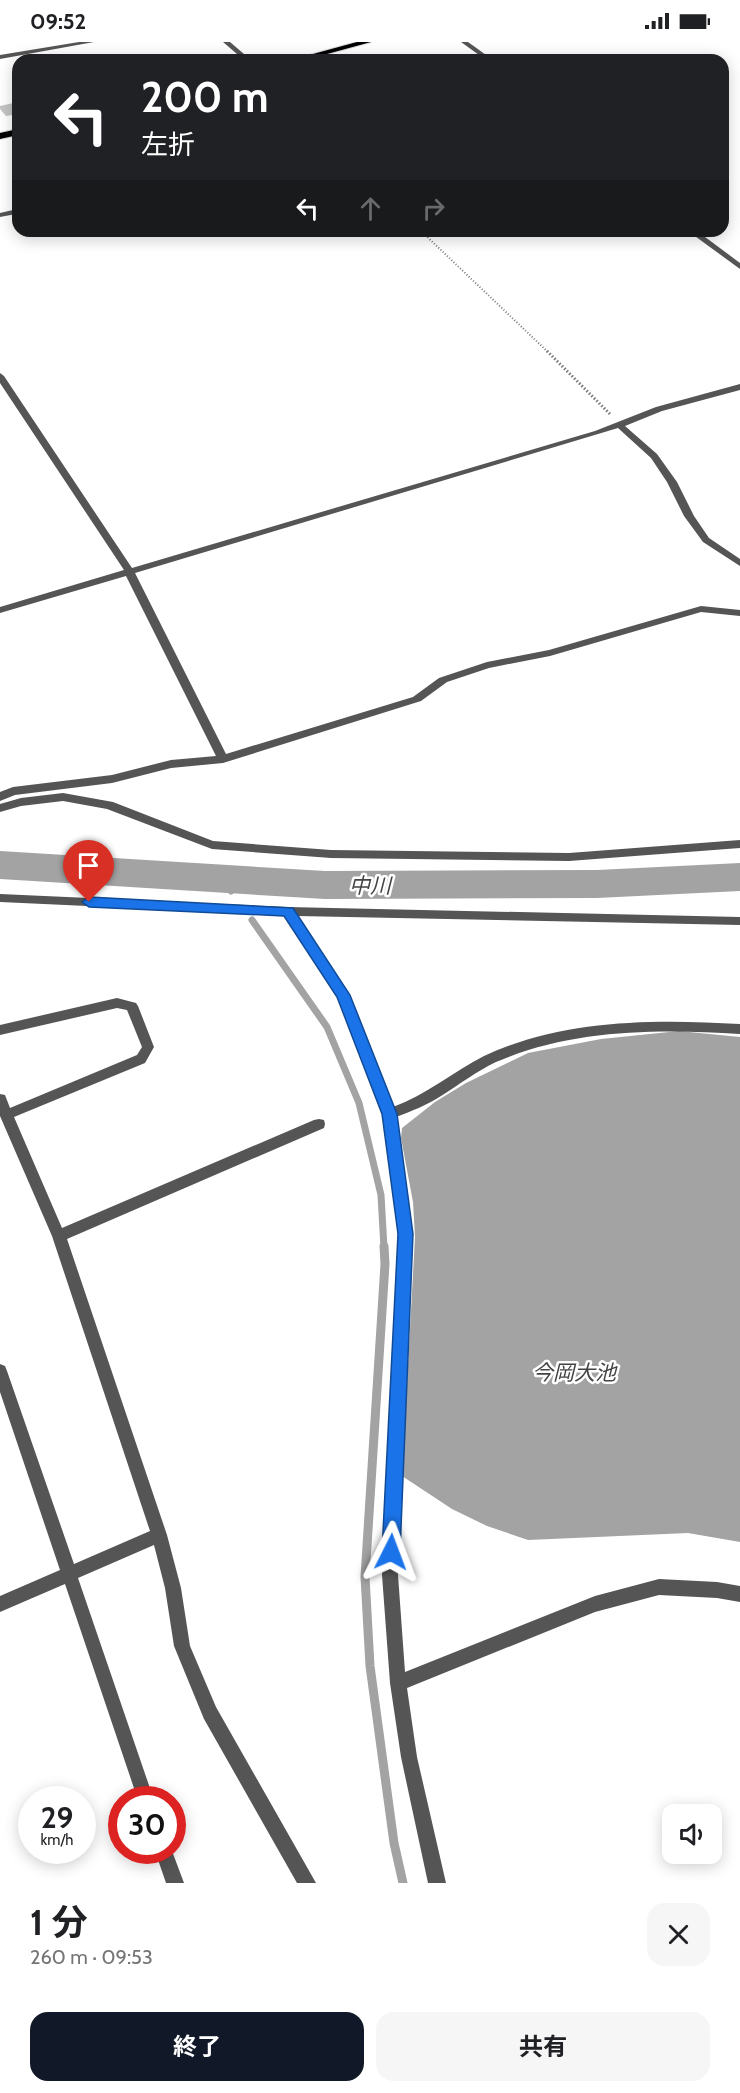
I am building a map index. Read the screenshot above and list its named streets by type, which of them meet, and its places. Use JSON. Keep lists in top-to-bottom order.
{
  "water": ["中川", "今岡大池"],
  "page": {
    "status": "09:52",
    "turn": ["200 m", "左折"],
    "speed": "29 km/h",
    "limit": "30",
    "heading": ["1 分", "260 m · 09:53"],
    "buttons": ["終了", "共有"]
  }
}
